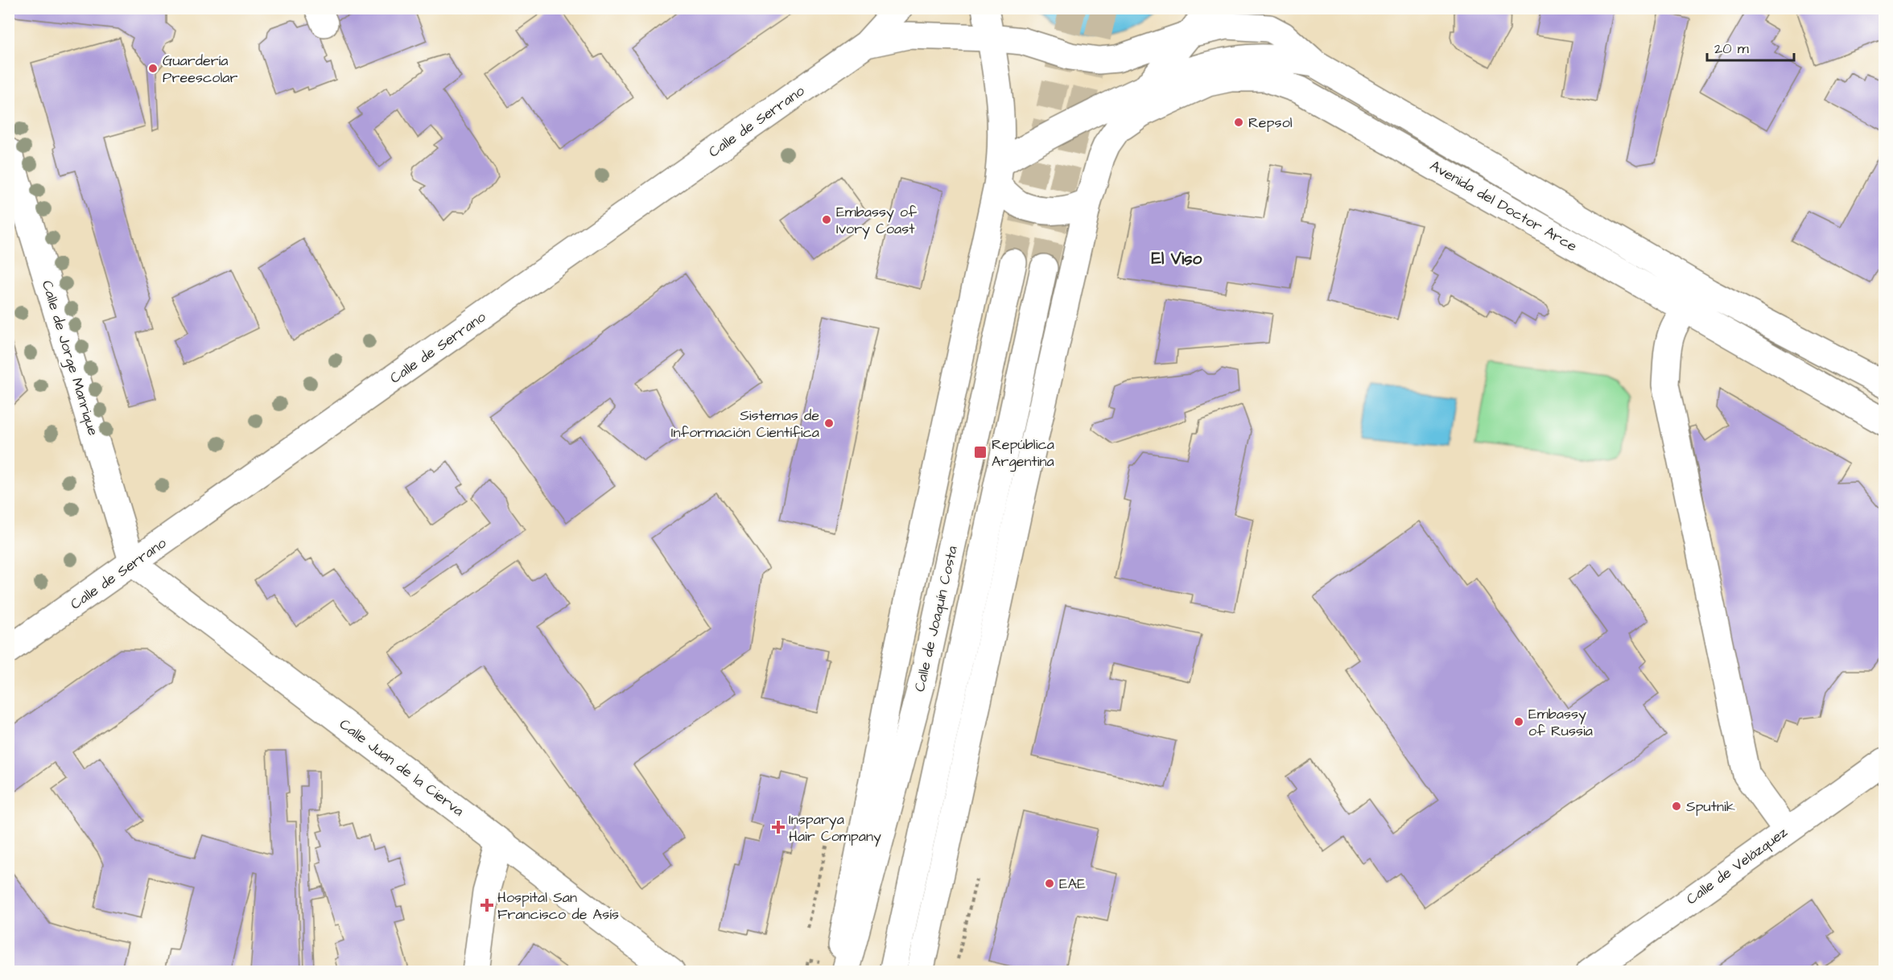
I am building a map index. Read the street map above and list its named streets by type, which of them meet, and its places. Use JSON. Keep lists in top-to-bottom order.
{
  "streets": {
    "street": [
      "Calle de Serrano",
      "Avenida del Doctor Arce",
      "Calle de Jorge Manrique",
      "Calle de Joaquín Costa",
      "Calle Juan de la Cierva",
      "Calle de Velázquez"
    ]
  },
  "crossings": [
    ["Calle de Serrano", "Calle de Jorge Manrique"],
    ["Calle de Serrano", "Calle Juan de la Cierva"],
    ["Calle de Jorge Manrique", "Calle Juan de la Cierva"]
  ],
  "districts": ["El Viso"],
  "places": {
    "other": [
      "Guardería Preescolar",
      "Repsol",
      "Embassy of Ivory Coast",
      "Sistemas de Información Científica",
      "Embassy of Russia",
      "Sputnik",
      "EAE"
    ],
    "transit": ["República Argentina"],
    "health": ["Insparya Hair Company", "Hospital San Francisco de Asís"]
  },
  "scale_bar": "20 m"
}
